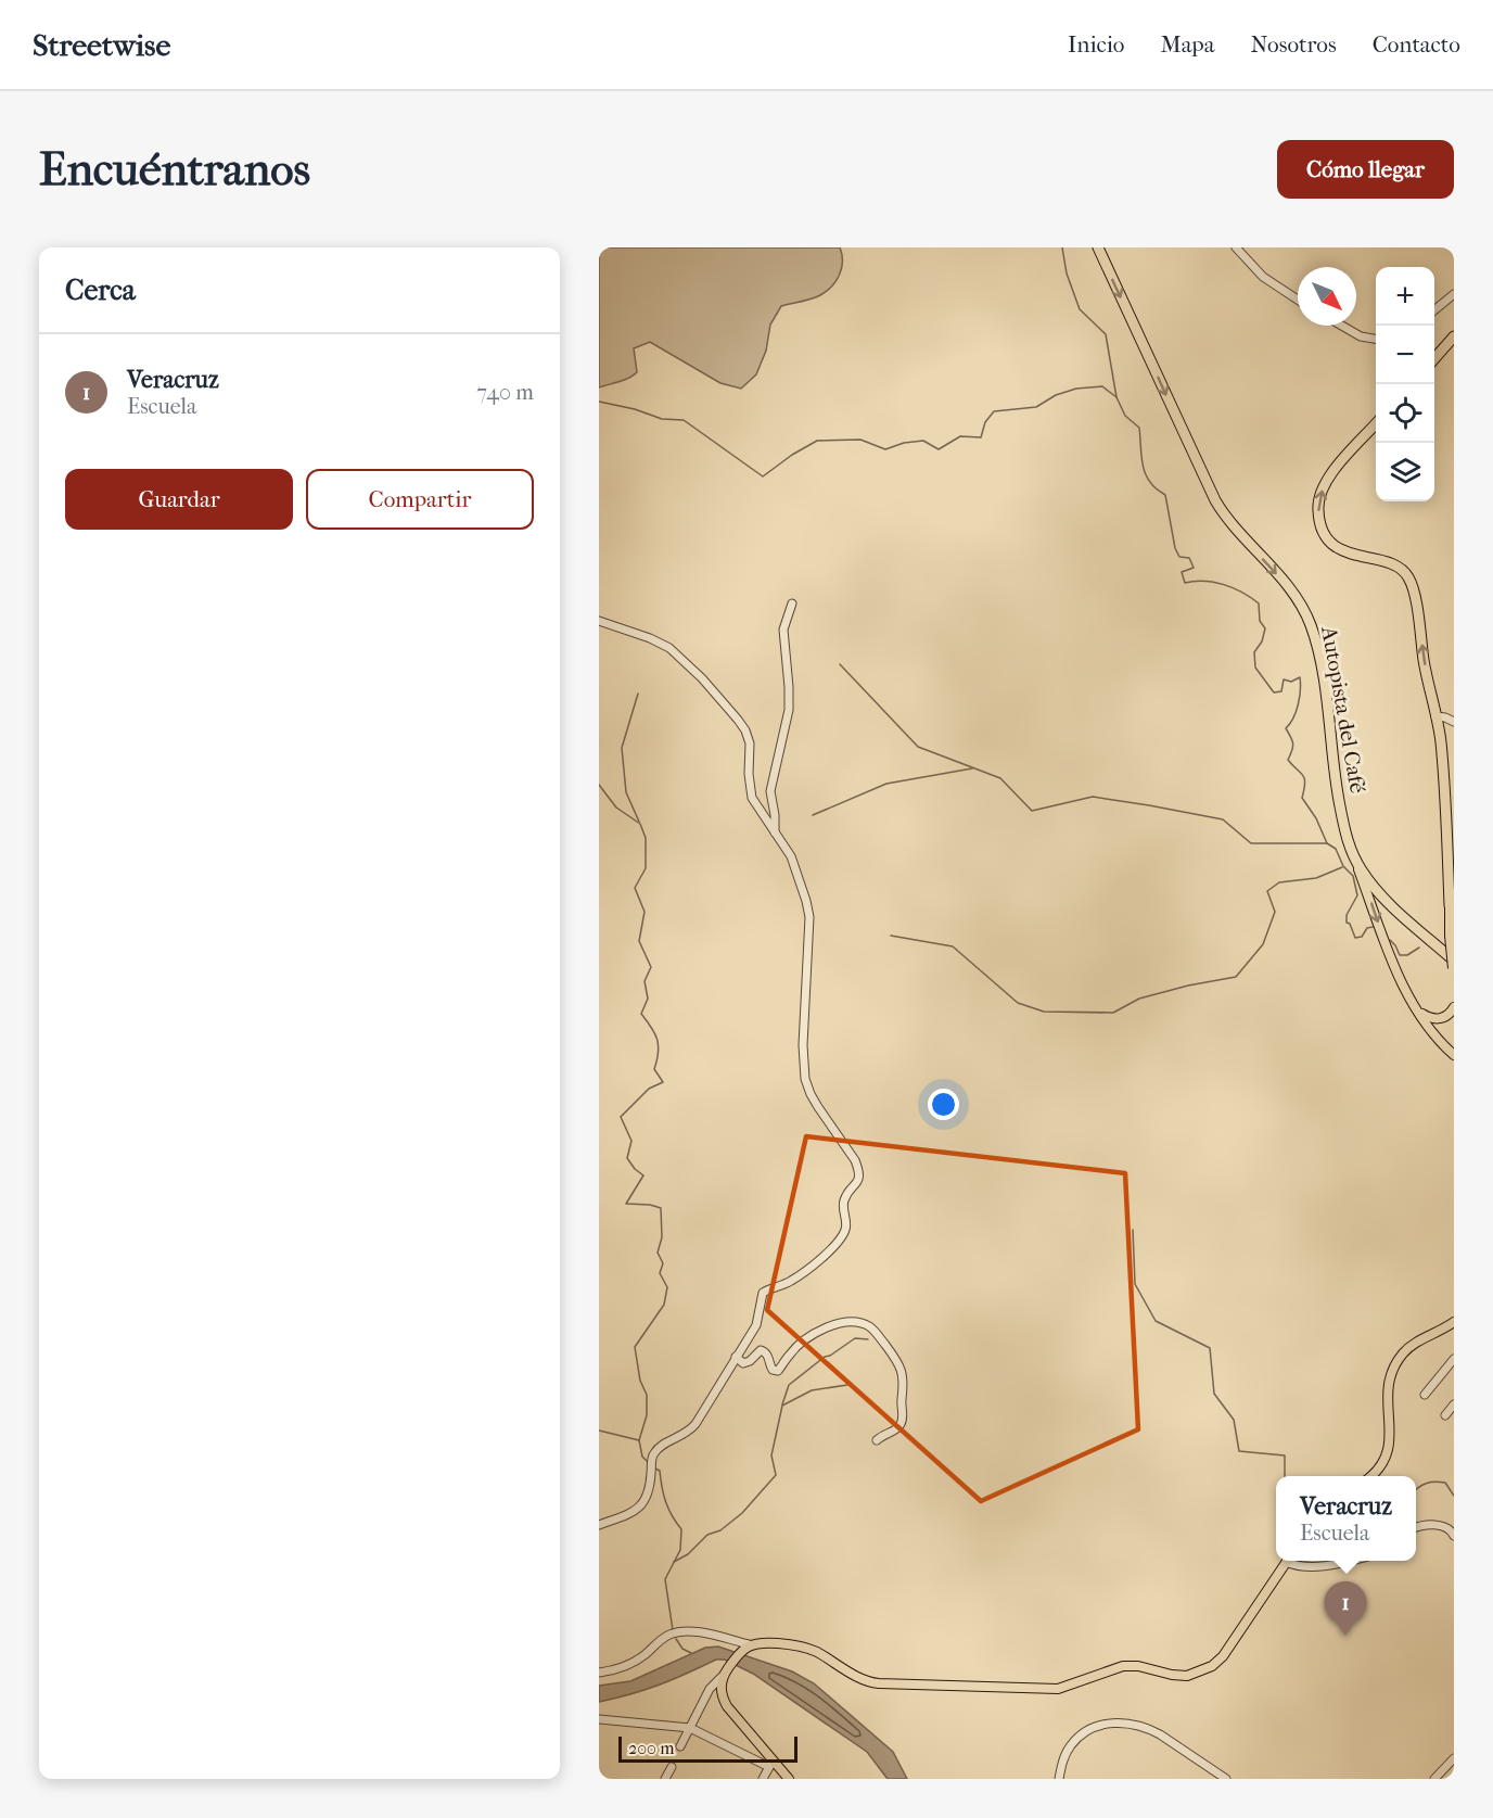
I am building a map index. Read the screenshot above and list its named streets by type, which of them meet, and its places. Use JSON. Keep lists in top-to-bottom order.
{
  "streets": {
    "highway": ["Autopista del Café"]
  },
  "one_way": ["Autopista del Café"],
  "scale_bar": "200 m",
  "north": "bottom right",
  "page": {
    "header": "Streetwise",
    "nav": [
      "Inicio",
      "Mapa",
      "Nosotros",
      "Contacto"
    ],
    "buttons": [
      "Cómo llegar",
      ["Guardar", "Compartir"]
    ],
    "title": "Encuéntranos",
    "heading": "Cerca",
    "map_buttons": ["+", "−"],
    "list": [
      {
        "mark": "1",
        "name": "Veracruz",
        "note": "Escuela",
        "value": "740 m"
      }
    ],
    "popup": ["Veracruz", "Escuela"],
    "pins": "1",
    "scale": "200 m"
  }
}
